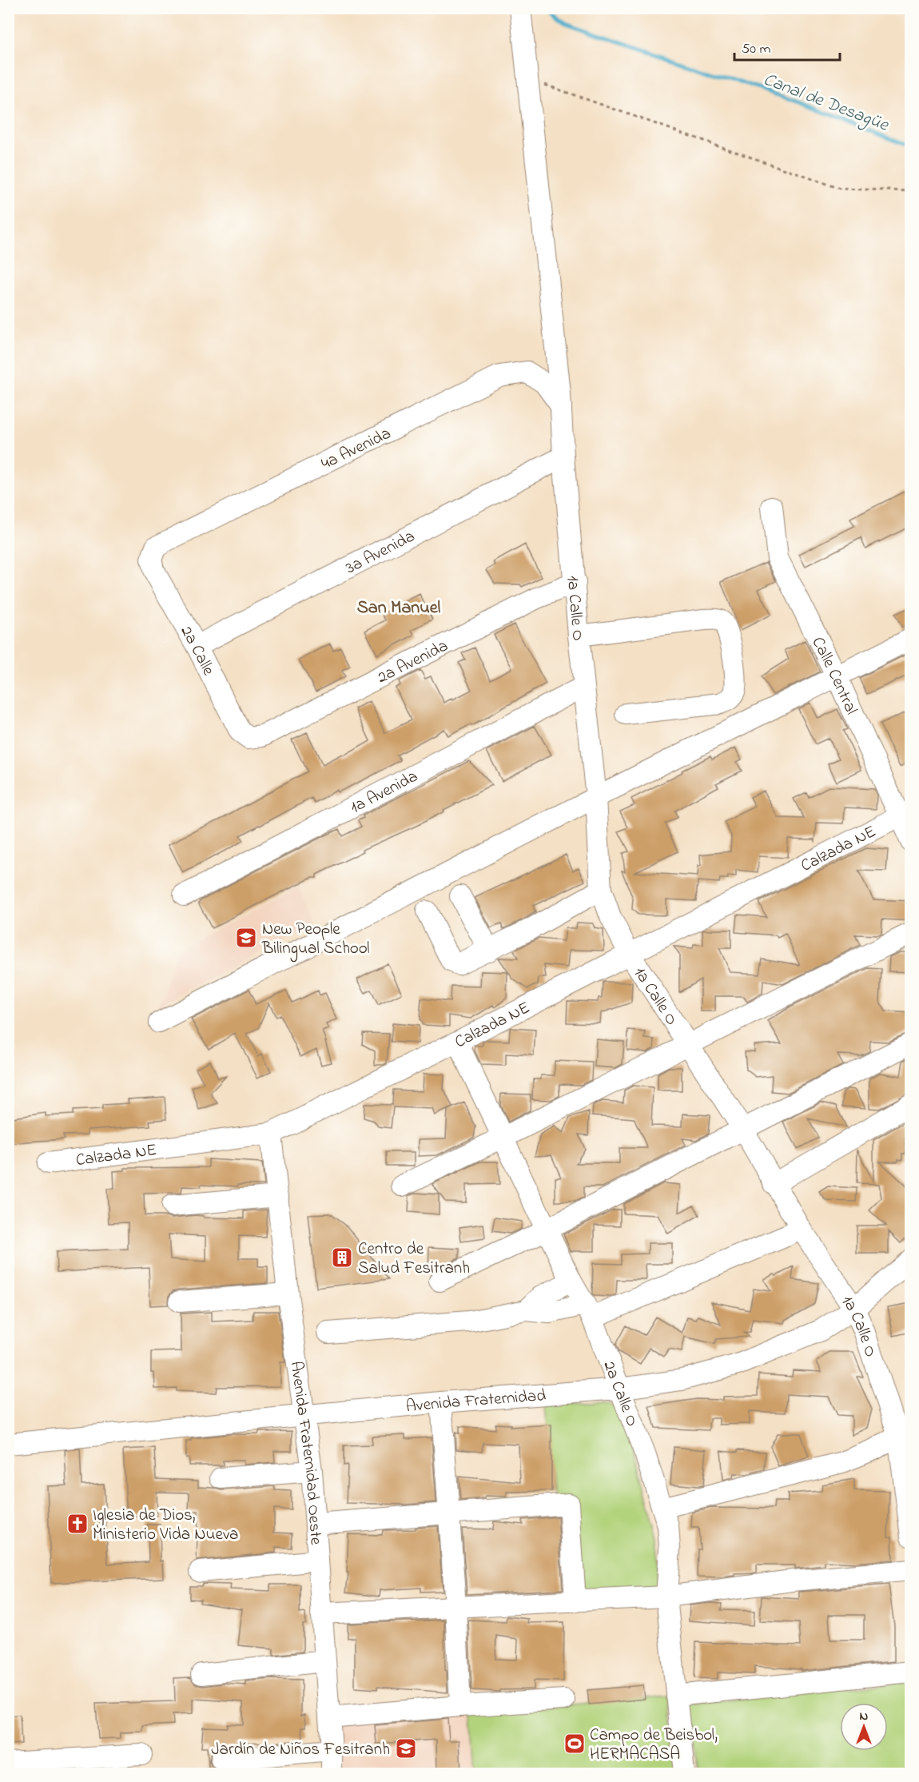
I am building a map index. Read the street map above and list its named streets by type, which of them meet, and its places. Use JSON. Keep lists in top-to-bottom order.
{
  "streets": {
    "street": [
      "4a Avenida",
      "3a Avenida",
      "1a Calle O",
      "2a Calle",
      "2a Avenida",
      "Calle Central",
      "1a Avenida",
      "Calzada NE",
      "2a Calle O",
      "Avenida Fraternidad",
      "Avenida Fraternidad Oeste"
    ]
  },
  "crossings": [
    ["4a Avenida", "1a Calle O"],
    ["4a Avenida", "2a Calle"],
    ["3a Avenida", "1a Calle O"],
    ["3a Avenida", "2a Calle"],
    ["1a Calle O", "2a Avenida"],
    ["1a Calle O", "1a Avenida"],
    ["1a Calle O", "Calzada NE"],
    ["1a Calle O", "Avenida Fraternidad"],
    ["2a Calle", "2a Avenida"],
    ["Calle Central", "Calzada NE"],
    ["Calzada NE", "2a Calle O"],
    ["Calzada NE", "Avenida Fraternidad Oeste"],
    ["2a Calle O", "Avenida Fraternidad"],
    ["Avenida Fraternidad", "Avenida Fraternidad Oeste"]
  ],
  "districts": ["San Manuel"],
  "water": ["Canal de Desagüe"],
  "places": {
    "school or university": ["New People Bilingual School", "Jardín de Niños Fesitranh"],
    "building": ["Centro de Salud Fesitranh"],
    "church": ["Iglesia de Dios, Ministerio Vida Nueva"],
    "sports": ["Campo de Beisbol, HERMACASA"]
  },
  "scale_bar": "50 m",
  "north": "top"
}
